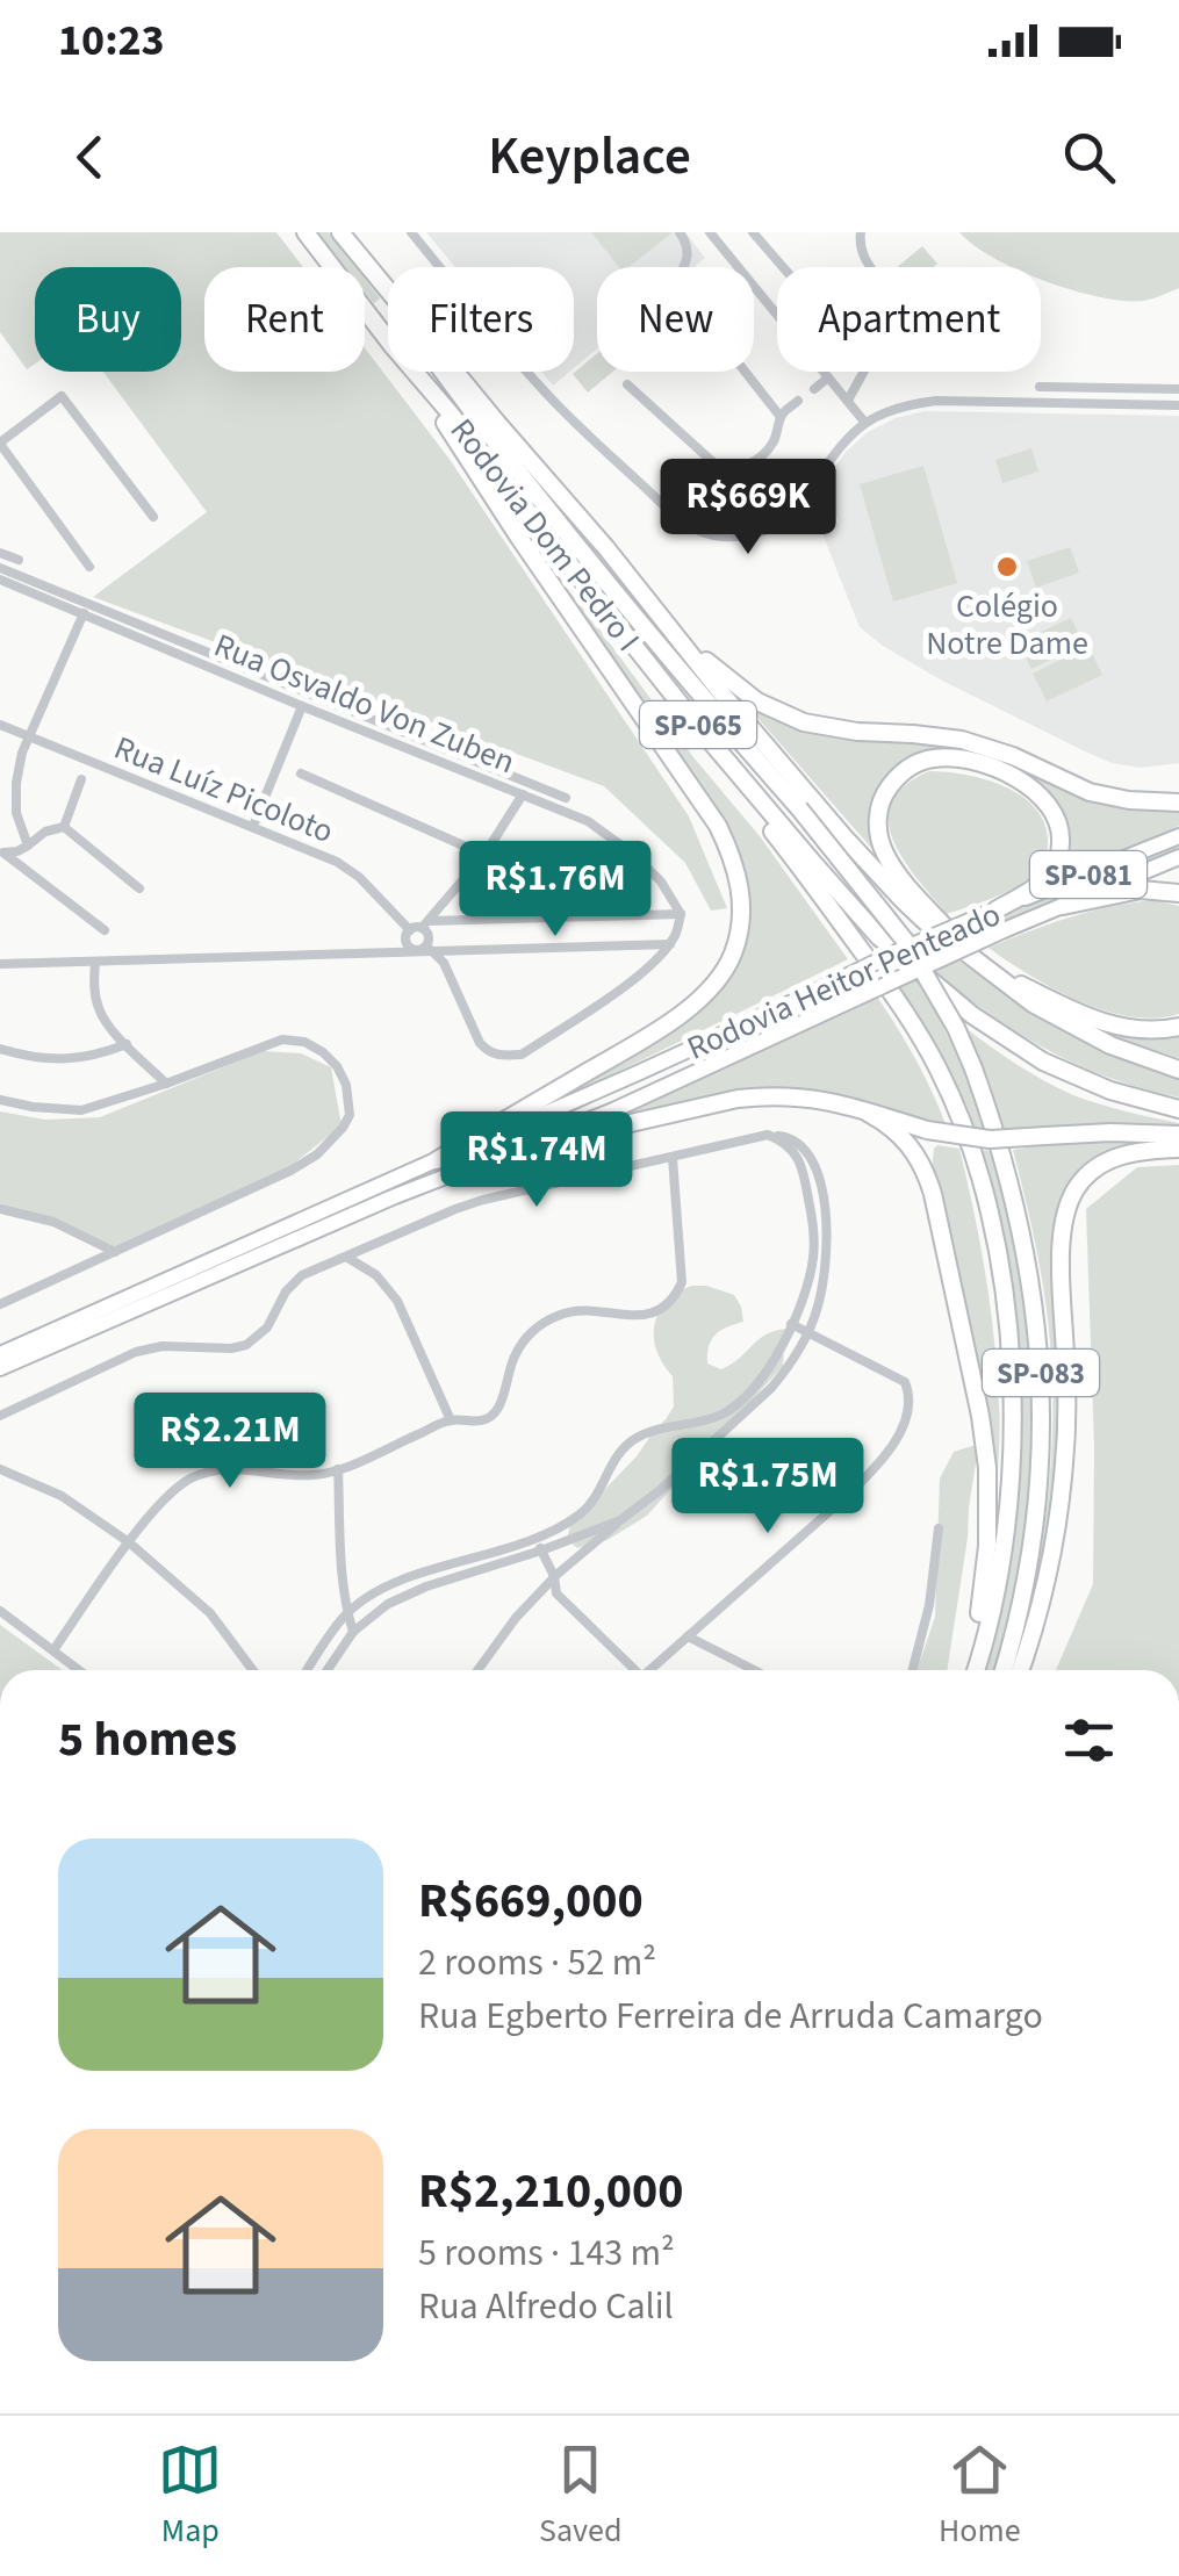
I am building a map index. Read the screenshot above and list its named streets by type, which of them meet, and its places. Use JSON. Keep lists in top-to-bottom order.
{
  "streets": {
    "highway": ["Rodovia Dom Pedro I", "SP-065", "SP-083"],
    "main road": ["SP-081", "Rodovia Heitor Penteado"],
    "street": ["Rua Osvaldo Von Zuben", "Rua Luíz Picoloto"]
  },
  "crossings": [
    ["Rodovia Dom Pedro I", "SP-083"]
  ],
  "places": ["Colégio Notre Dame"],
  "page": {
    "status": "10:23",
    "header": "Keyplace",
    "chip": [
      "Buy",
      "Rent",
      "Filters",
      "New",
      "Apartment"
    ],
    "price": [
      "R$669K",
      "R$1.76M",
      "R$1.74M",
      "R$2.21M",
      "R$1.75M"
    ],
    "heading": "5 homes",
    "list": [
      {
        "name": "R$669,000",
        "note": "2 rooms · 52 m² · Rua Egberto Ferreira de Arruda Camargo"
      },
      {
        "name": "R$2,210,000",
        "note": "5 rooms · 143 m² · Rua Alfredo Calil"
      }
    ],
    "tabs": ["Map", "Saved", "Home"]
  }
}
